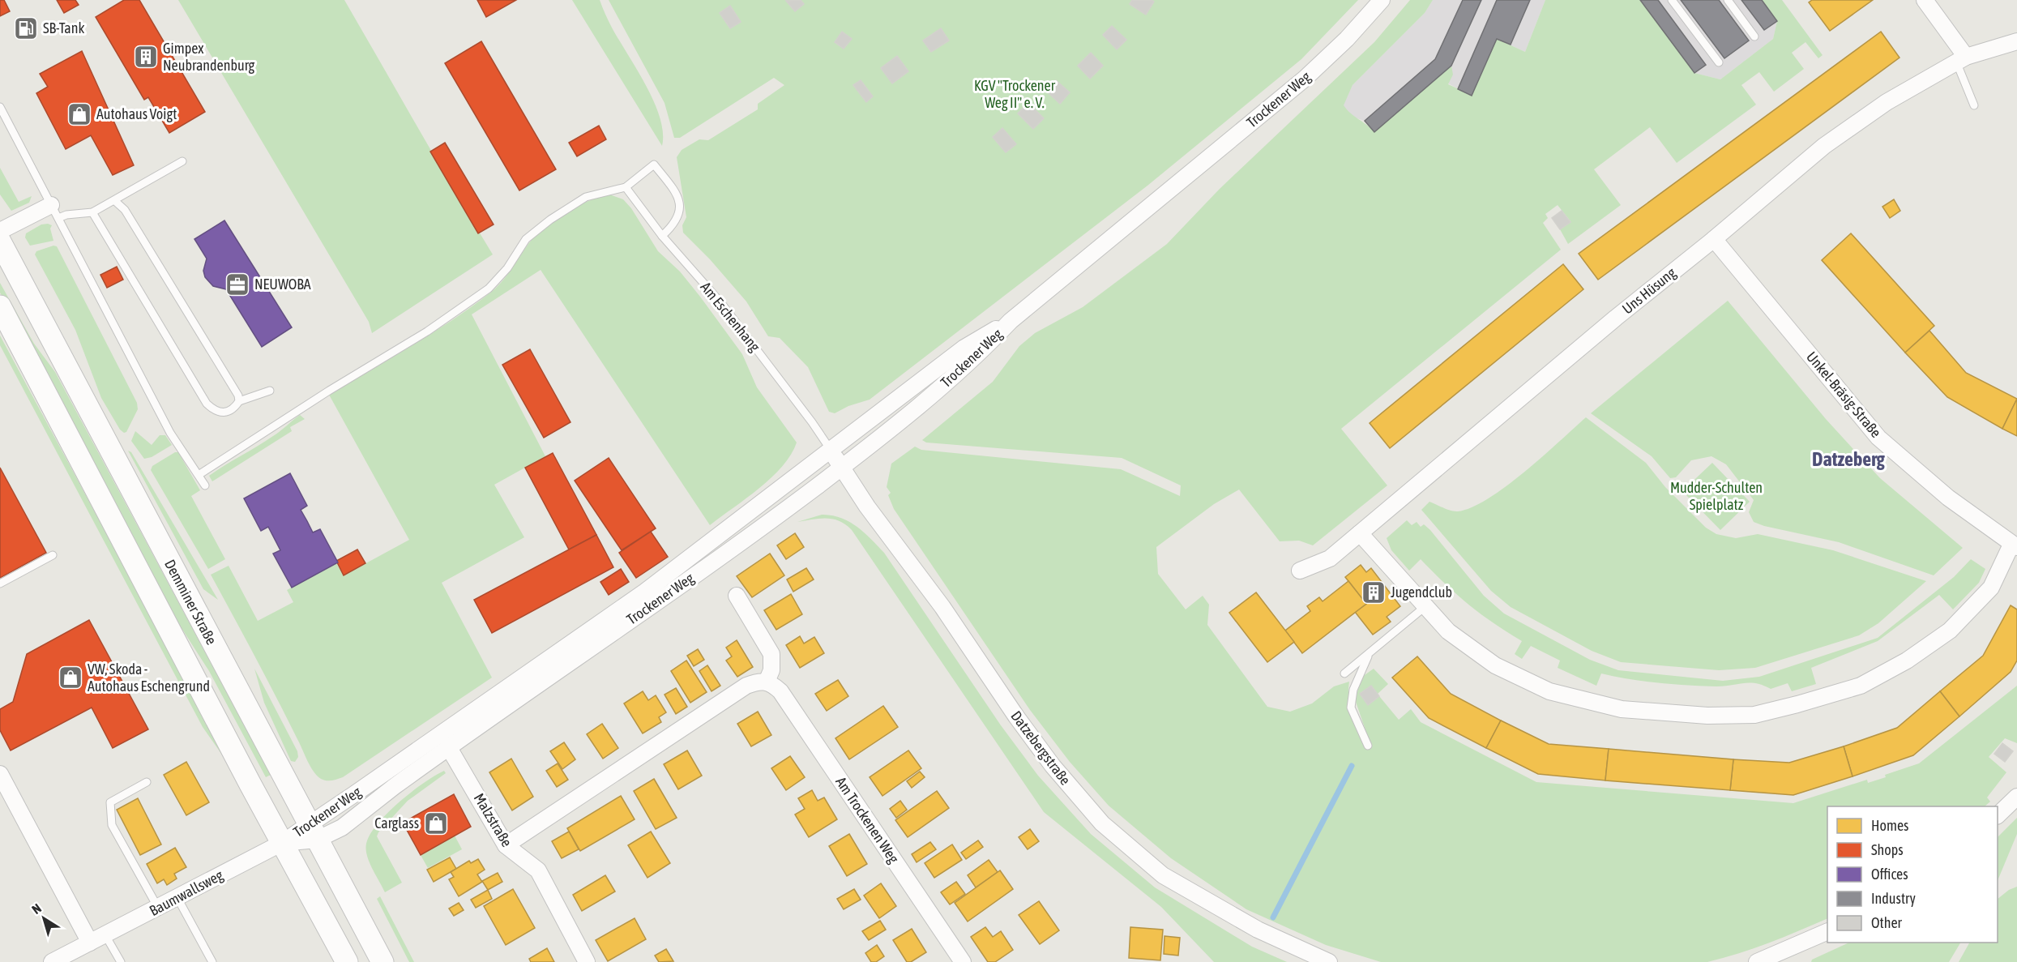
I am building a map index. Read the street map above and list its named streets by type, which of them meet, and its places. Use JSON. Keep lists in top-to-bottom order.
{
  "streets": {
    "main road": ["Demminer Straße"],
    "street": [
      "Trockener Weg",
      "Uns Hüsung",
      "Unkel-Bräsig-Straße",
      "Datzebergstraße",
      "Malzstraße",
      "Am Trockenen Weg",
      "Baumwallsweg"
    ],
    "lane": ["Am Eschenhang"]
  },
  "crossings": [
    ["Trockener Weg", "Am Eschenhang"],
    ["Trockener Weg", "Demminer Straße"],
    ["Trockener Weg", "Datzebergstraße"],
    ["Trockener Weg", "Malzstraße"],
    ["Trockener Weg", "Baumwallsweg"],
    ["Uns Hüsung", "Unkel-Bräsig-Straße"],
    ["Am Eschenhang", "Datzebergstraße"]
  ],
  "districts": ["Datzeberg"],
  "parks": ["KGV \"Trockener Weg II\" e. V.", "Mudder-Schulten Spielplatz"],
  "places": {
    "fuel station": ["SB-Tank"],
    "building": ["Gimpex Neubrandenburg", "Jugendclub"],
    "shop": ["Autohaus Voigt", "VW, Skoda - Autohaus Eschengrund", "Carglass"],
    "office": ["NEUWOBA"]
  },
  "legend": [
    "Homes",
    "Shops",
    "Offices",
    "Industry",
    "Other"
  ],
  "north": "top left"
}
